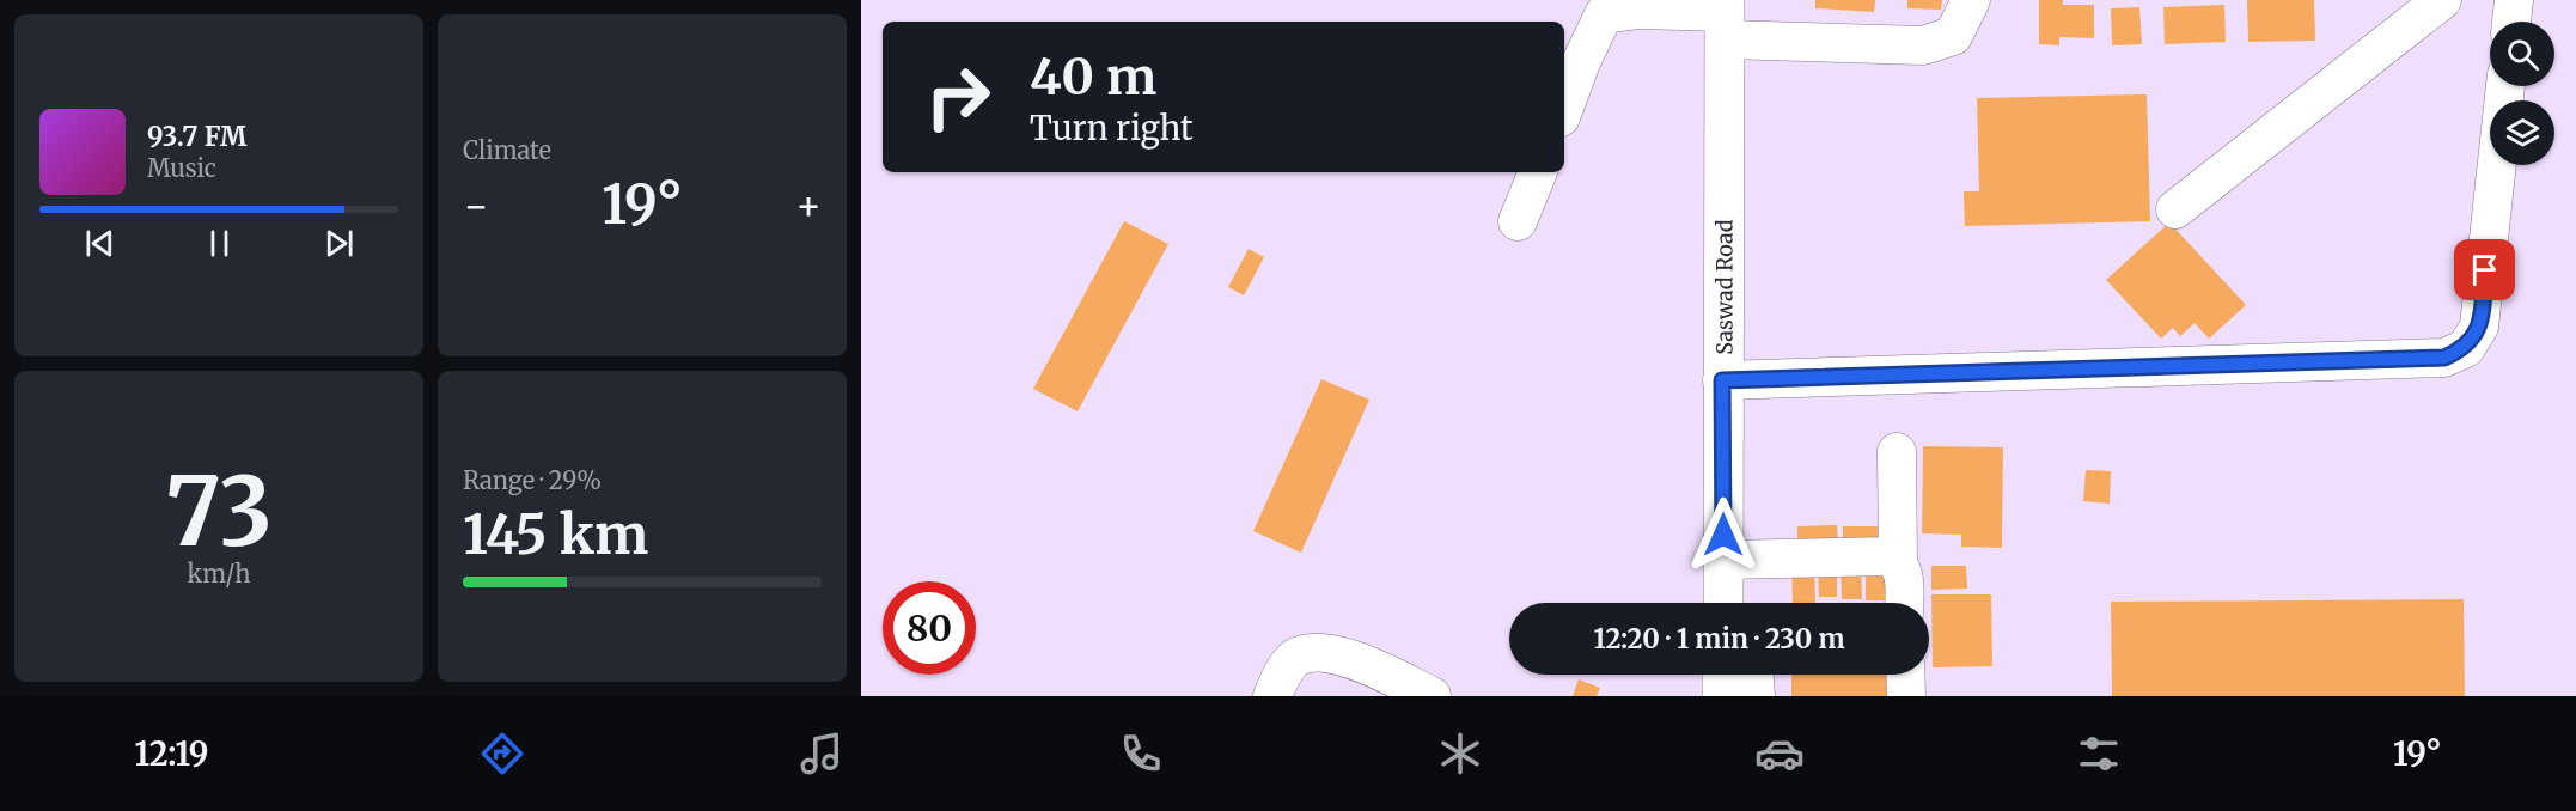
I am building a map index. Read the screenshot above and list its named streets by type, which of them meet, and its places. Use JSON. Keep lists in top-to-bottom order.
{
  "streets": {
    "highway": ["Saswad Road"]
  },
  "page": {
    "tile": [
      "Climate",
      ["73", "km/h"],
      ["Range · 29%", "145 km"]
    ],
    "turn": ["40 m", "Turn right"],
    "song": ["93.7 FM", "Music"],
    "heat": ["−", "19°", "+"],
    "limit": "80",
    "trip": "12:20 · 1 min · 230 m",
    "tabs": ["12:19", "19°"]
  }
}
